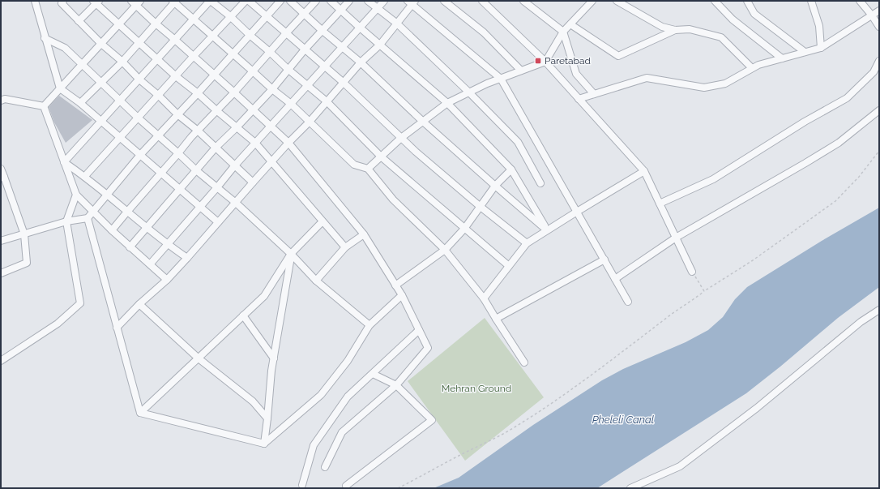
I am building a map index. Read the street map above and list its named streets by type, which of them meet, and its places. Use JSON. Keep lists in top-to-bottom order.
{
  "water": ["Pheleli Canal"],
  "parks": ["Mehran Ground"],
  "places": {
    "transit": ["Paretabad"]
  }
}
